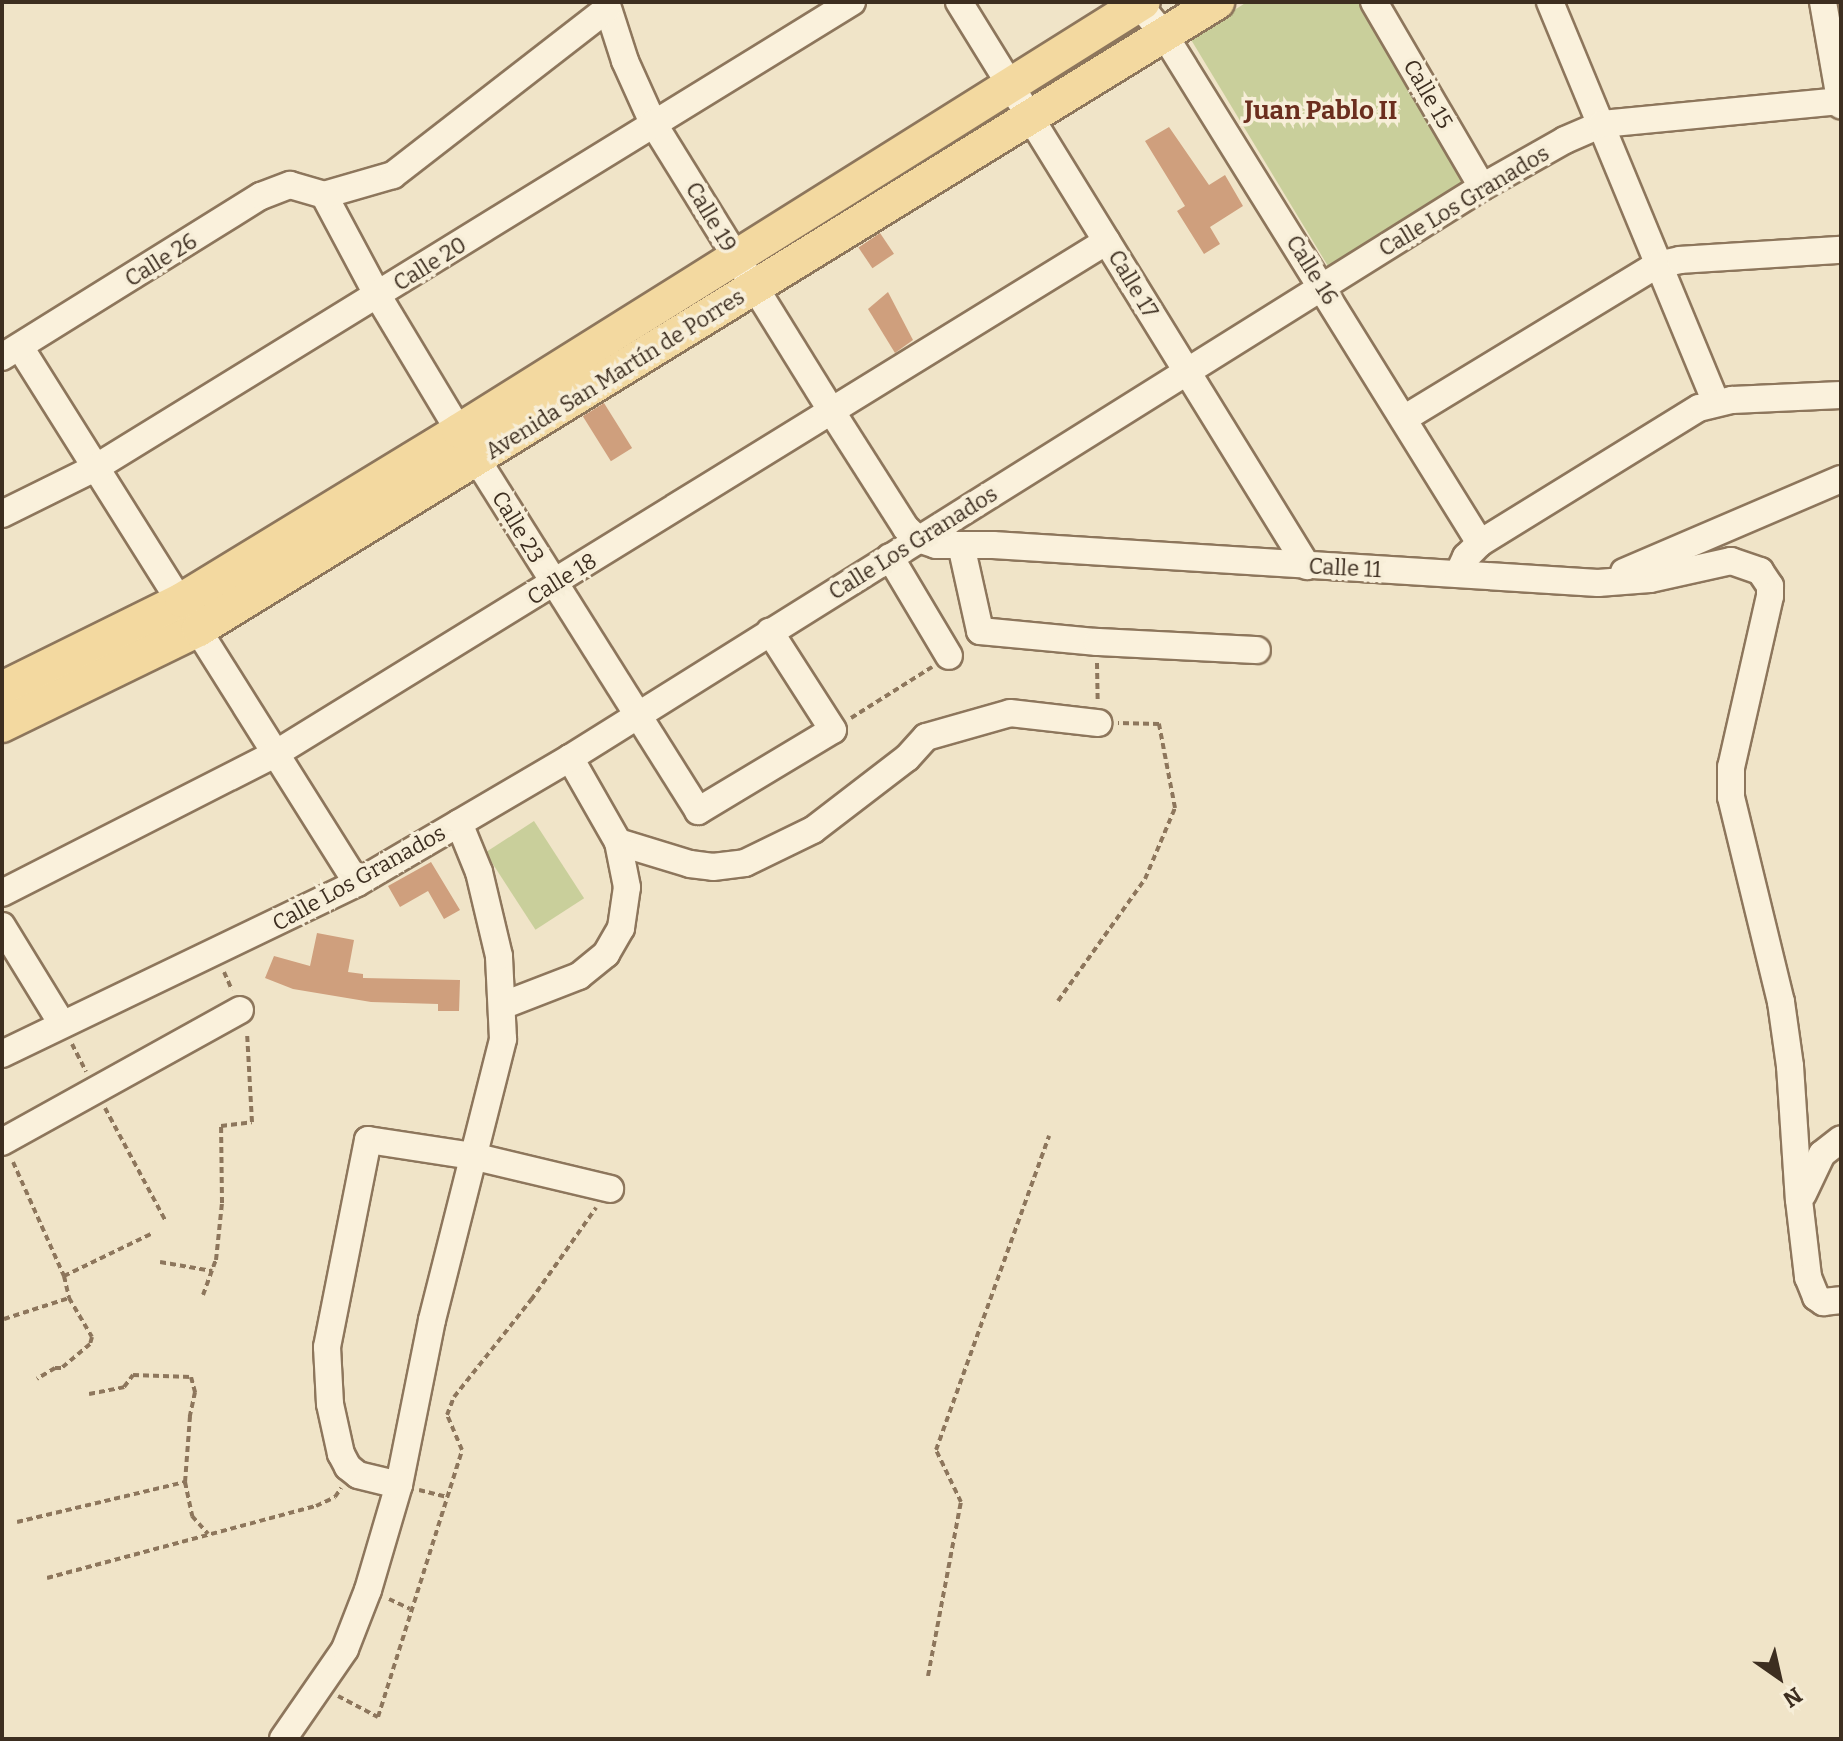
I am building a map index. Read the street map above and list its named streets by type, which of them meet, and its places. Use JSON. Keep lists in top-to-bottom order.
{
  "streets": {
    "main road": ["Avenida San Martín de Porres"],
    "street": [
      "Calle 15",
      "Calle Los Granados",
      "Calle 19",
      "Calle 26",
      "Calle 20",
      "Calle 16",
      "Calle 17",
      "Calle 23",
      "Calle 11",
      "Calle 18"
    ]
  },
  "crossings": [
    ["Calle 15", "Calle Los Granados"],
    ["Calle Los Granados", "Calle 19"],
    ["Calle Los Granados", "Calle 16"],
    ["Calle Los Granados", "Calle 17"],
    ["Calle Los Granados", "Calle 23"],
    ["Calle Los Granados", "Calle 11"],
    ["Calle 19", "Calle 20"],
    ["Calle 19", "Avenida San Martín de Porres"],
    ["Calle 19", "Calle 11"],
    ["Calle 19", "Calle 18"],
    ["Calle 26", "Calle 23"],
    ["Calle 20", "Calle 23"],
    ["Calle 16", "Avenida San Martín de Porres"],
    ["Calle 17", "Avenida San Martín de Porres"],
    ["Calle 17", "Calle 11"],
    ["Calle 17", "Calle 18"],
    ["Avenida San Martín de Porres", "Calle 23"],
    ["Calle 23", "Calle 18"]
  ],
  "districts": ["Juan Pablo II"],
  "north": "bottom right"
}
